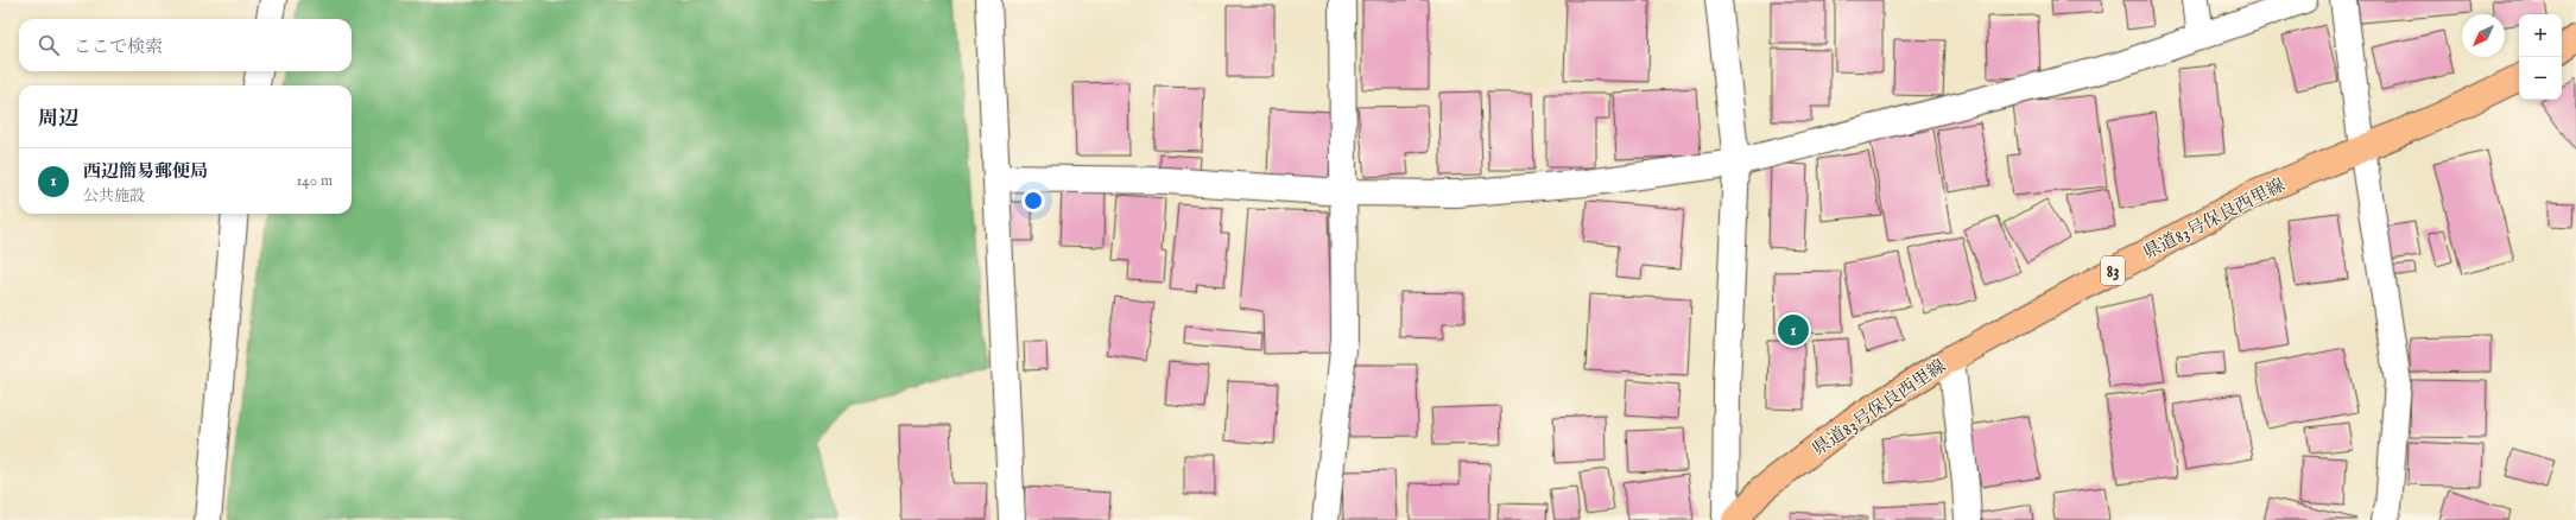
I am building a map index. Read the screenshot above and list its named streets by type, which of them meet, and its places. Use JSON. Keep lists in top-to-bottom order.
{
  "streets": {
    "main road": ["県道83号保良西里線", "83"]
  },
  "north": "bottom left",
  "page": {
    "map_buttons": ["+", "−"],
    "search": "ここで検索",
    "heading": "周辺",
    "list": [
      {
        "mark": "1",
        "name": "西辺簡易郵便局",
        "note": "公共施設",
        "value": "140 m"
      }
    ],
    "pins": "1"
  }
}
